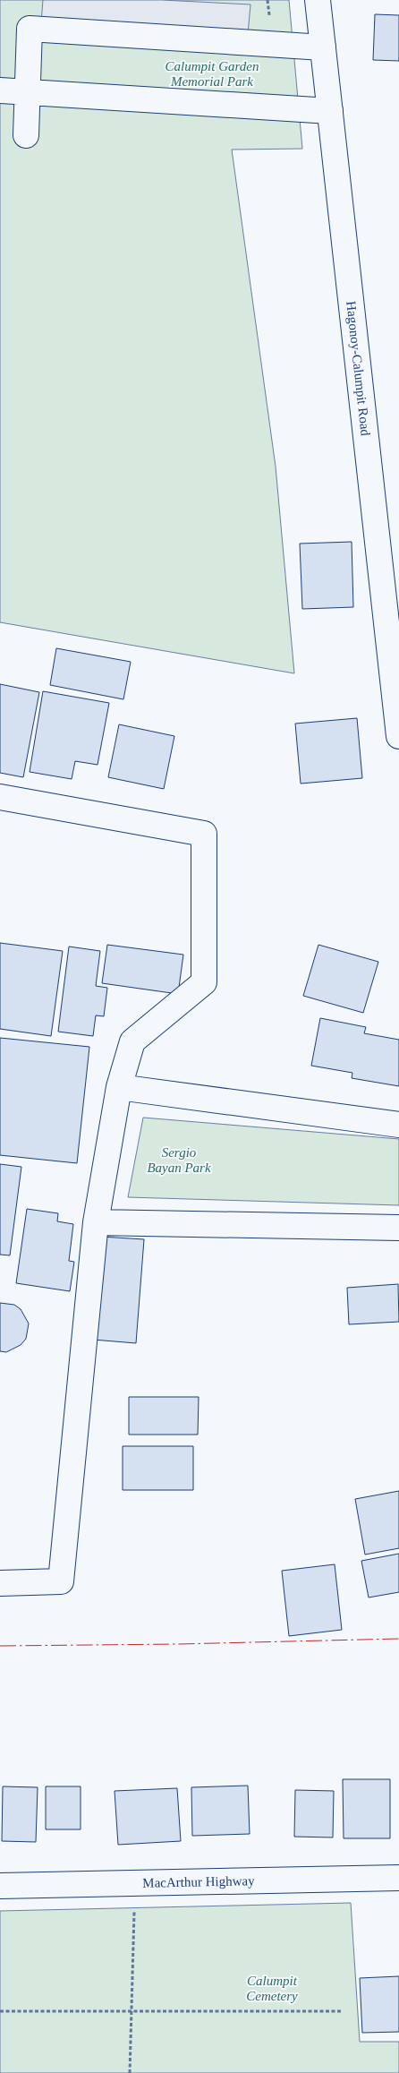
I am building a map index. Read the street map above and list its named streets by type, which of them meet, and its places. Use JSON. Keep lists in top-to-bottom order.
{
  "streets": {
    "main road": ["Hagonoy-Calumpit Road", "MacArthur Highway"]
  },
  "parks": ["Calumpit Garden Memorial Park", "Sergio Bayan Park", "Calumpit Cemetery"]
}
